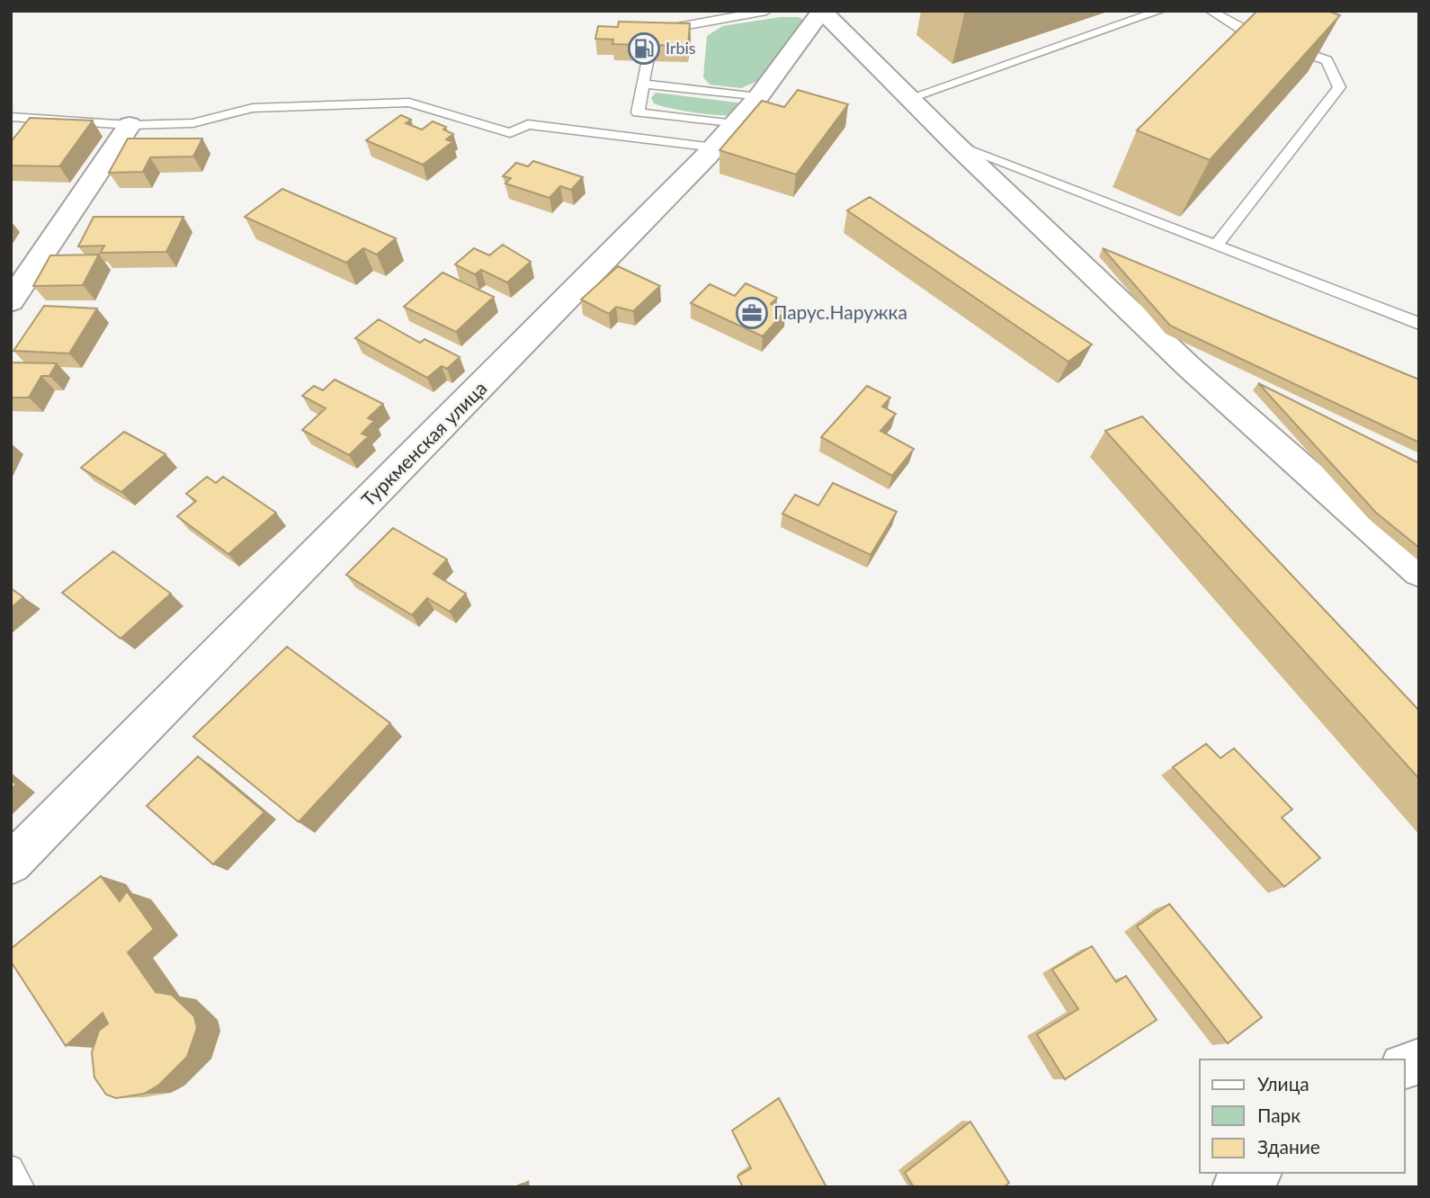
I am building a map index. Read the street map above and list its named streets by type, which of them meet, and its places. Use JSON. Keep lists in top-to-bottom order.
{
  "streets": {
    "street": ["Туркменская улица"]
  },
  "places": {
    "fuel station": ["Irbis"],
    "office": ["Парус.Наружка"]
  },
  "legend": ["Улица", "Парк", "Здание"]
}
